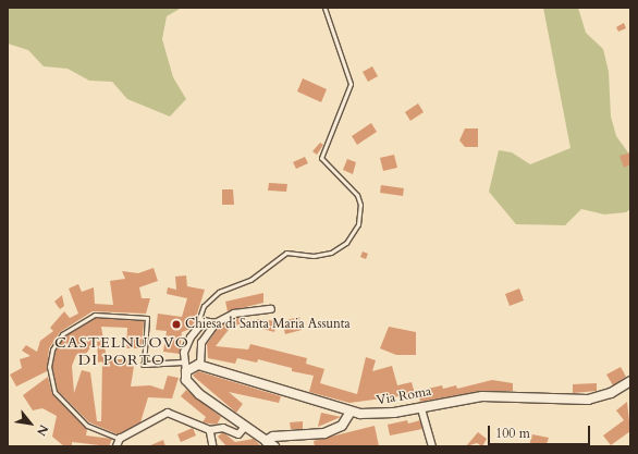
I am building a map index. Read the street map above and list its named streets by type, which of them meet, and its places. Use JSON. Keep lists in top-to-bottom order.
{
  "streets": {
    "main road": ["Via Roma"]
  },
  "districts": ["CASTELNUOVO DI PORTO"],
  "places": ["Chiesa di Santa Maria Assunta"],
  "scale_bar": "100 m",
  "north": "bottom right"
}
